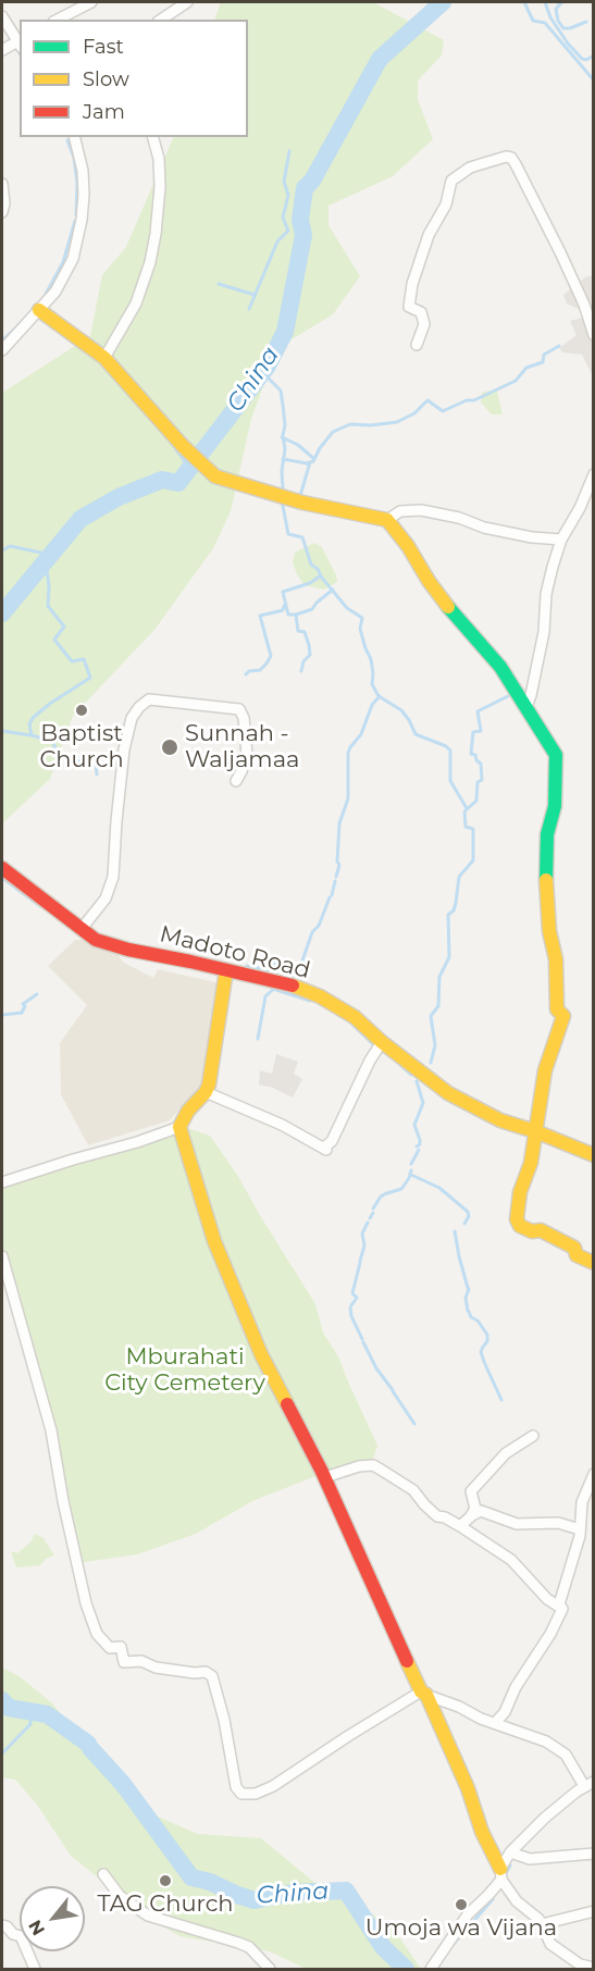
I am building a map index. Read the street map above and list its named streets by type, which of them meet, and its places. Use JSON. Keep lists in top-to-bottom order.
{
  "streets": {
    "street": ["Madoto Road"]
  },
  "water": ["China"],
  "parks": ["Mburahati City Cemetery"],
  "places": [
    "Baptist Church",
    "Sunnah - Waljamaa",
    "TAG Church",
    "Umoja wa Vijana"
  ],
  "legend": ["Fast", "Slow", "Jam"],
  "north": "bottom left"
}
